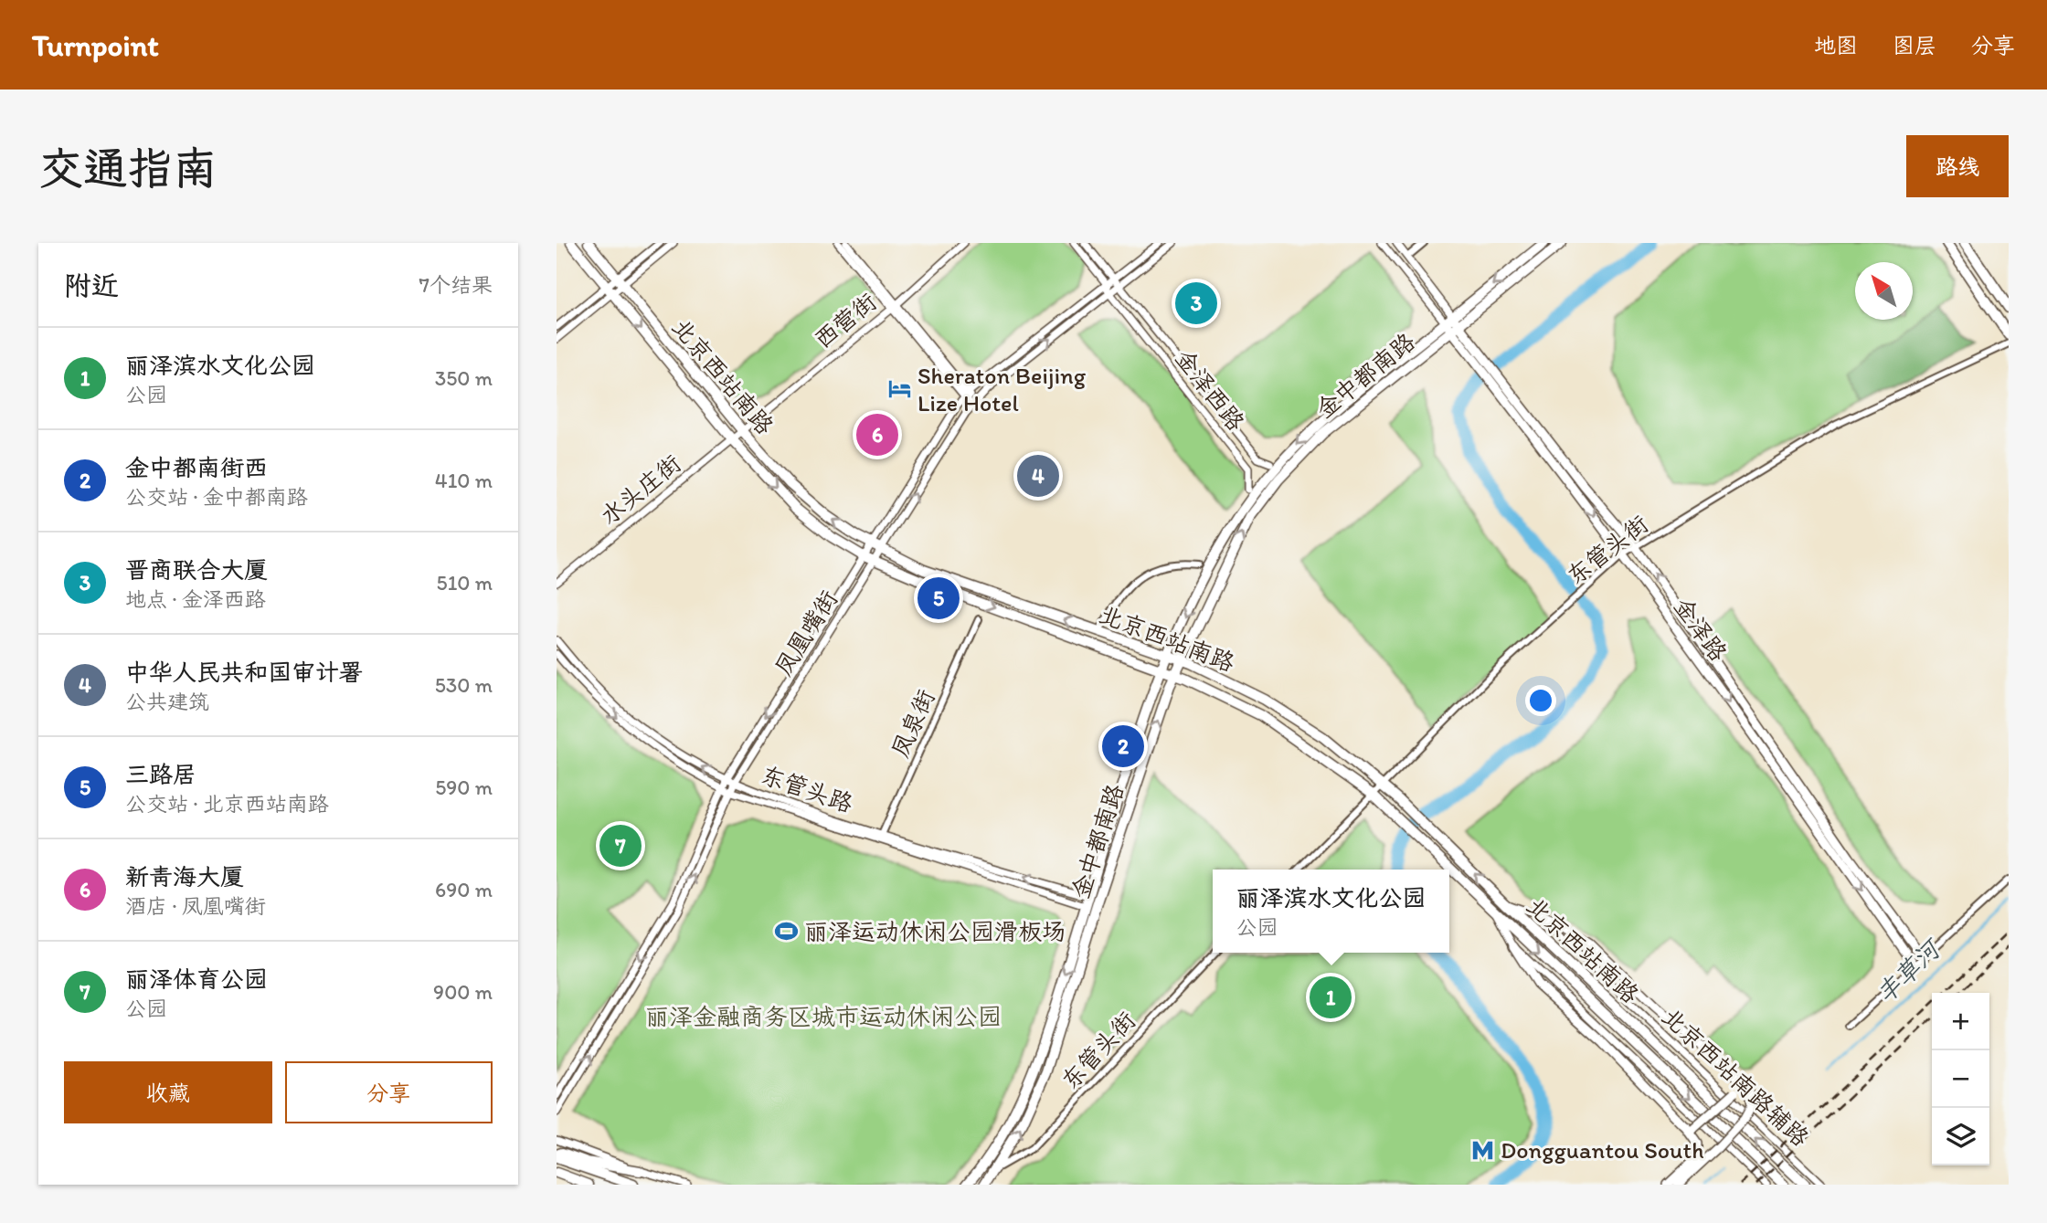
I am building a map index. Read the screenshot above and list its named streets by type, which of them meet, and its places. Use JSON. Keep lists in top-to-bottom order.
{
  "streets": {
    "main road": ["金中都南路", "北京西站南路", "金泽路"],
    "street": [
      "西营街",
      "金泽西路",
      "水头庄街",
      "东管头街",
      "凤凰嘴街",
      "凤泉街",
      "东管头路",
      "北京西站南路辅路"
    ]
  },
  "crossings": [
    ["西营街", "北京西站南路"],
    ["西营街", "水头庄街"],
    ["金中都南路", "北京西站南路"],
    ["金中都南路", "东管头街"],
    ["金中都南路", "金泽路"],
    ["金中都南路", "东管头路"],
    ["北京西站南路", "水头庄街"],
    ["北京西站南路", "东管头街"],
    ["北京西站南路", "凤凰嘴街"],
    ["北京西站南路", "北京西站南路辅路"],
    ["金泽西路", "凤凰嘴街"],
    ["东管头街", "金泽路"],
    ["凤凰嘴街", "东管头路"],
    ["凤泉街", "东管头路"]
  ],
  "water": ["丰草河"],
  "parks": ["丽泽金融商务区城市运动休闲公园"],
  "places": {
    "hotel": ["Sheraton Beijing Lize Hotel"],
    "sports": ["丽泽运动休闲公园滑板场"],
    "metro station": ["Dongguantou South"]
  },
  "north": "top left",
  "page": {
    "header": "Turnpoint",
    "nav": ["地图", "图层", "分享"],
    "buttons": [
      "路线",
      ["收藏", "分享"]
    ],
    "title": "交通指南",
    "heading": ["附近", "7个结果"],
    "pins": [
      "3",
      "6",
      "4",
      "5",
      "2",
      "7",
      "1"
    ],
    "list": [
      {
        "mark": "1",
        "name": "丽泽滨水文化公园",
        "note": "公园",
        "value": "350 m"
      },
      {
        "mark": "2",
        "name": "金中都南街西",
        "note": "公交站 · 金中都南路",
        "value": "410 m"
      },
      {
        "mark": "3",
        "name": "晋商联合大厦",
        "note": "地点 · 金泽西路",
        "value": "510 m"
      },
      {
        "mark": "4",
        "name": "中华人民共和国审计署",
        "note": "公共建筑",
        "value": "530 m"
      },
      {
        "mark": "5",
        "name": "三路居",
        "note": "公交站 · 北京西站南路",
        "value": "590 m"
      },
      {
        "mark": "6",
        "name": "新青海大厦",
        "note": "酒店 · 凤凰嘴街",
        "value": "690 m"
      },
      {
        "mark": "7",
        "name": "丽泽体育公园",
        "note": "公园",
        "value": "900 m"
      }
    ],
    "popup": ["丽泽滨水文化公园", "公园"],
    "map_buttons": ["+", "−"]
  }
}
